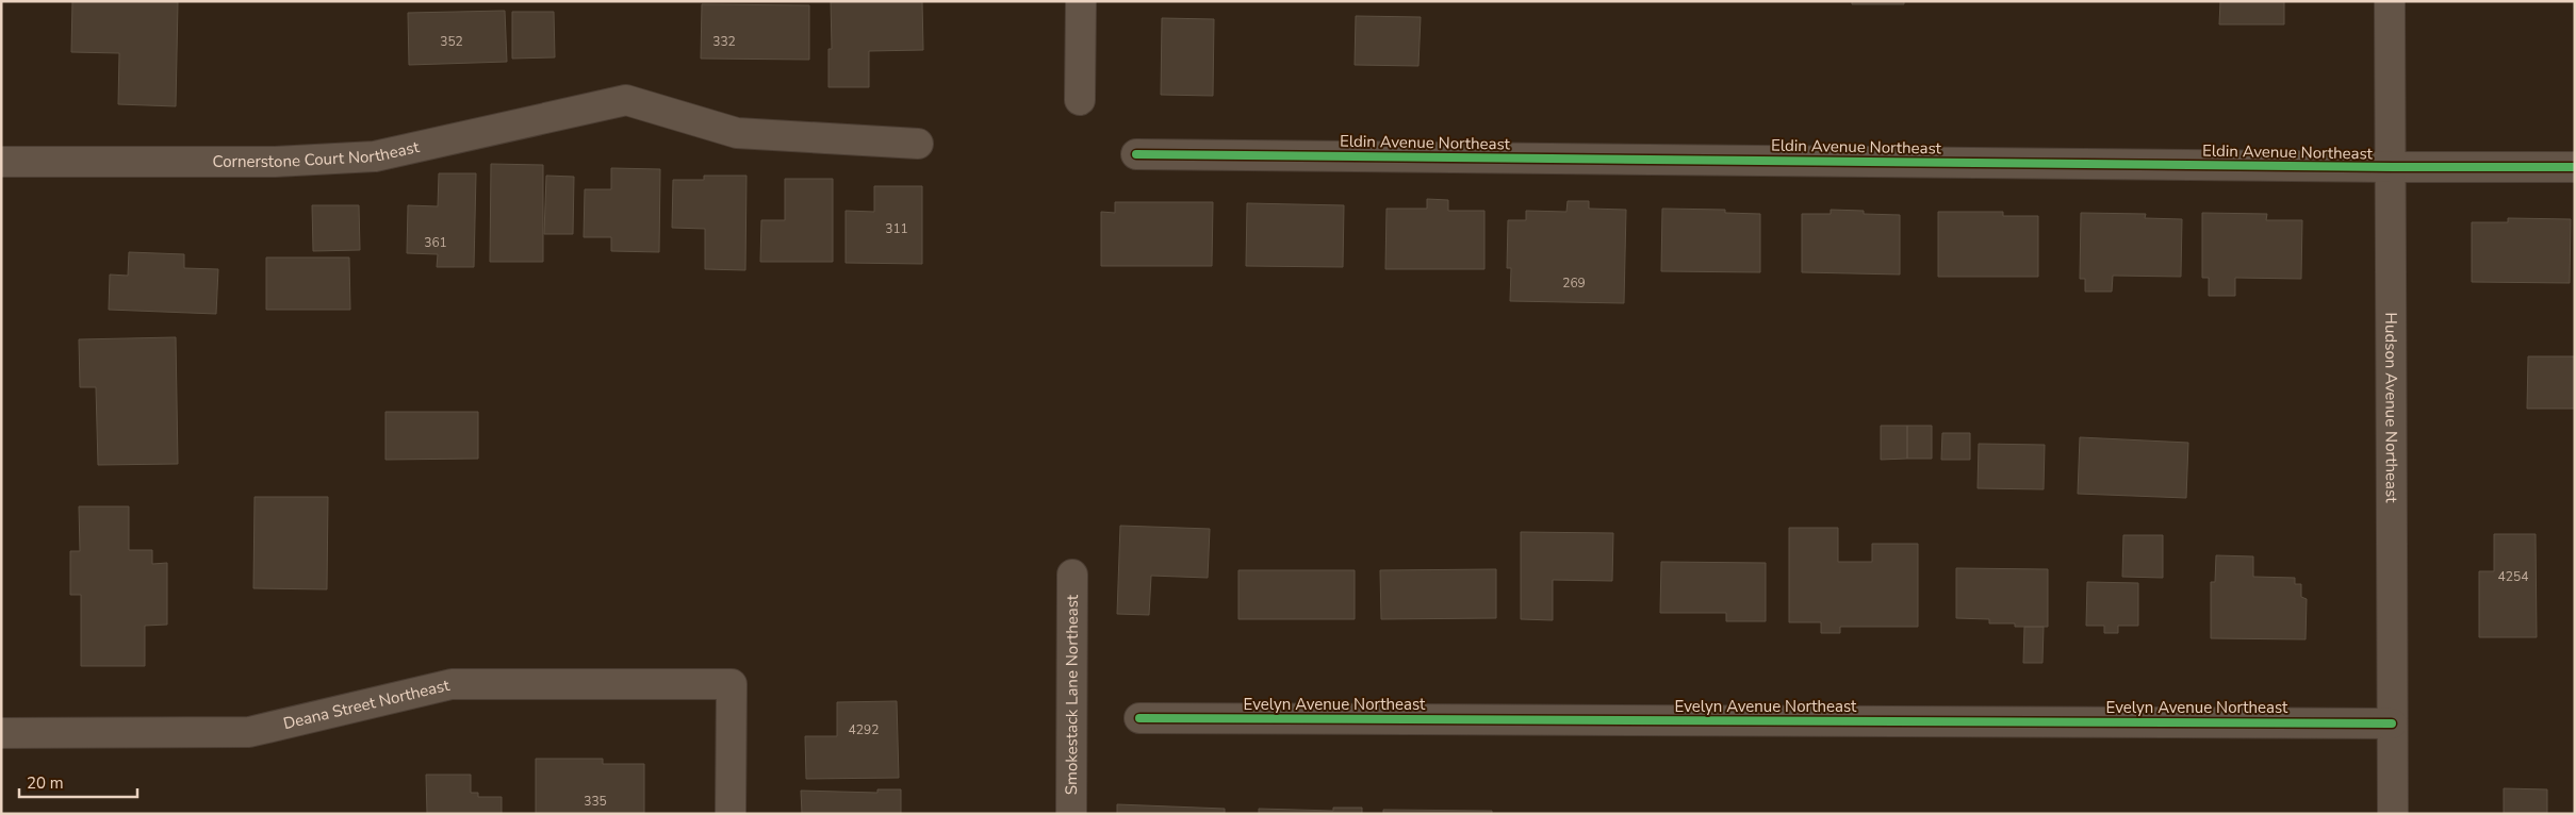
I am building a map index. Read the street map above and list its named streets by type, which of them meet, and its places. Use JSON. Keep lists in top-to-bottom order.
{
  "streets": {
    "street": [
      "Eldin Avenue Northeast",
      "Cornerstone Court Northeast",
      "Hudson Avenue Northeast",
      "Smokestack Lane Northeast",
      "Evelyn Avenue Northeast",
      "Deana Street Northeast"
    ]
  },
  "crossings": [
    ["Eldin Avenue Northeast", "Hudson Avenue Northeast"],
    ["Hudson Avenue Northeast", "Evelyn Avenue Northeast"]
  ],
  "house_numbers": [
    "352",
    "332",
    "311",
    "361",
    "269",
    "4254",
    "4292",
    "335"
  ],
  "scale_bar": "20 m"
}
